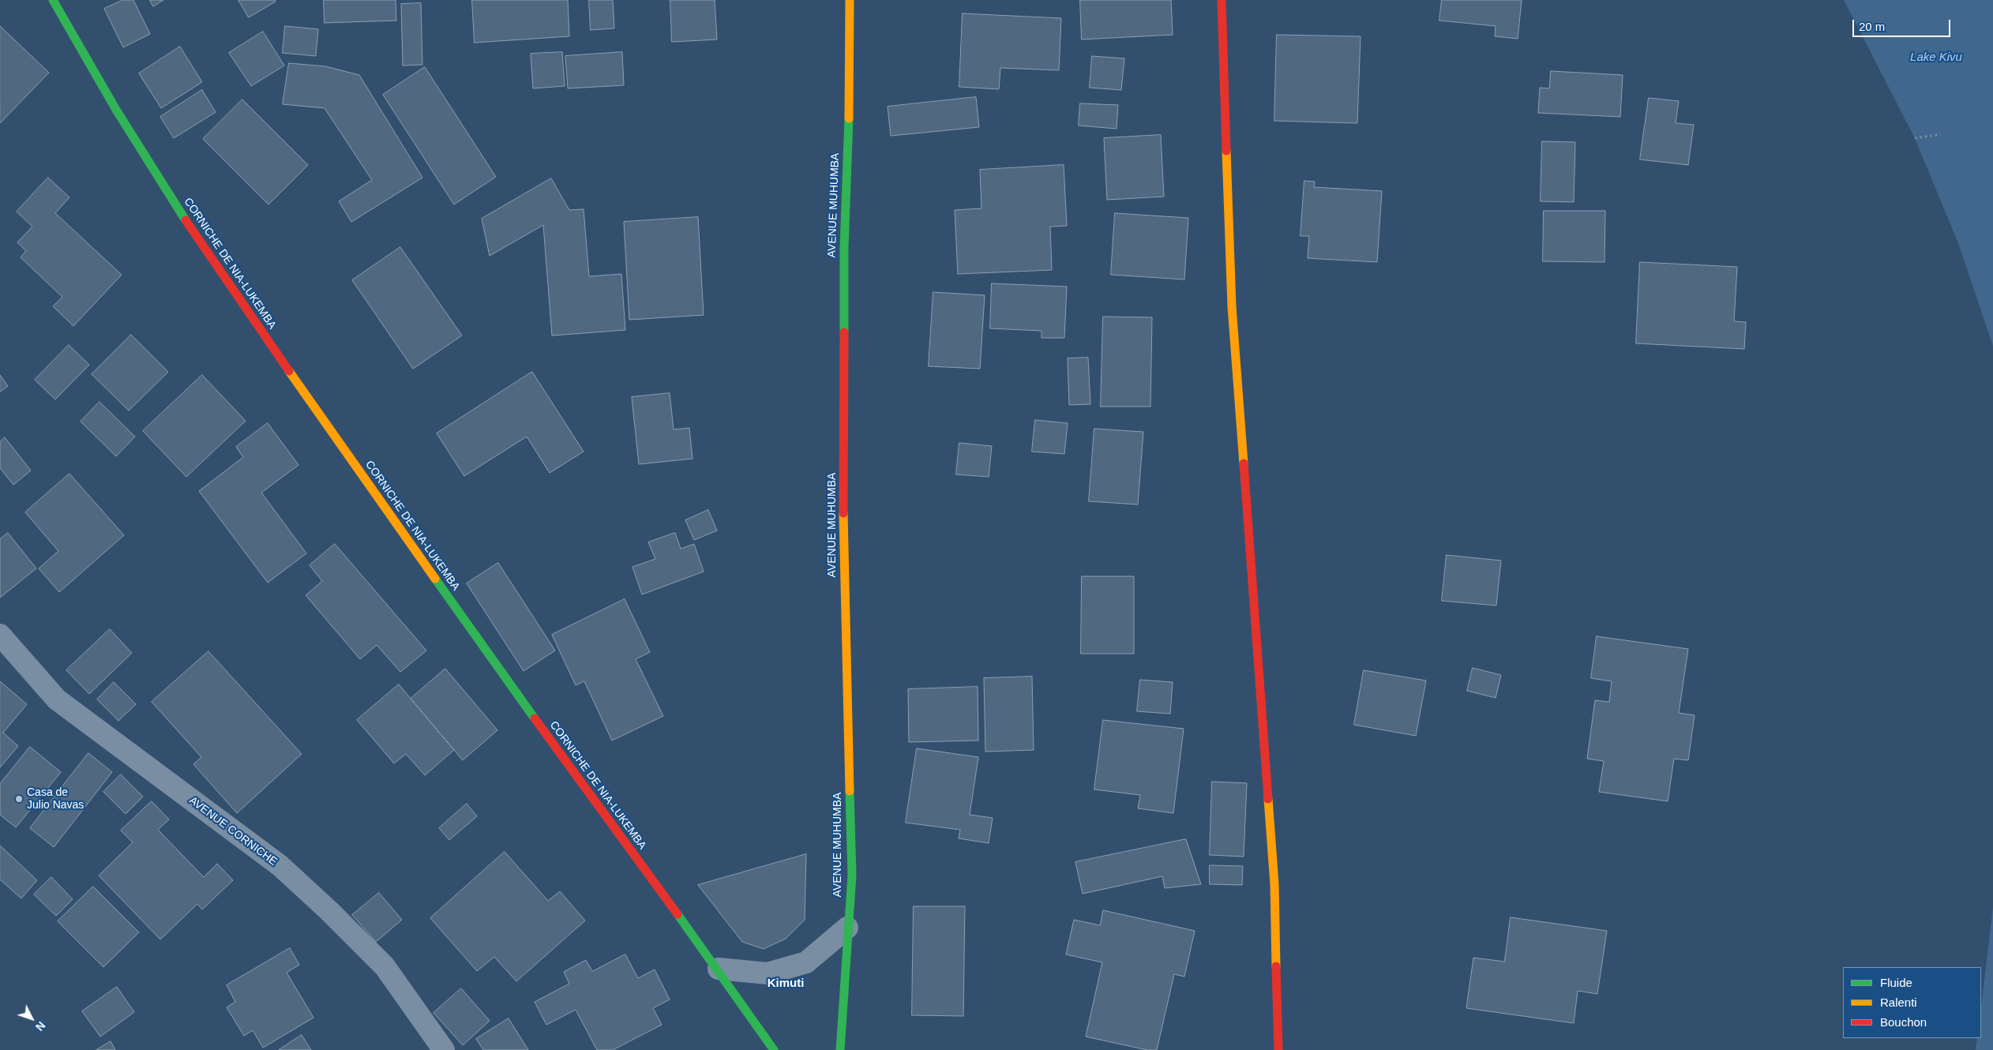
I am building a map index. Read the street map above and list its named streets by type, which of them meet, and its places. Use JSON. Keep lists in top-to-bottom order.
{
  "streets": {
    "street": ["AVENUE MUHUMBA", "CORNICHE DE NIA-LUKEMBA", "AVENUE CORNICHE"]
  },
  "districts": ["Kimuti"],
  "water": ["Lake Kivu"],
  "places": ["Casa de Julio Navas"],
  "legend": ["Fluide", "Ralenti", "Bouchon"],
  "scale_bar": "20 m",
  "north": "bottom right"
}
